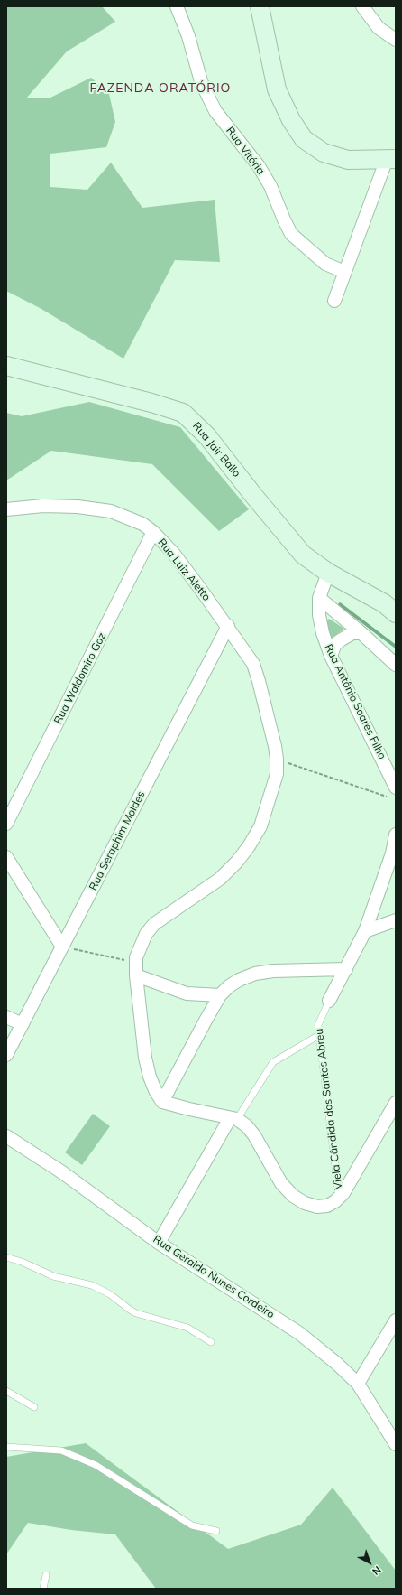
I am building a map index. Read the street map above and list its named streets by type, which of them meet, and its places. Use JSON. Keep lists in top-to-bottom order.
{
  "streets": {
    "main road": ["Rua Jair Ballo"],
    "street": [
      "Rua Vitória",
      "Rua Luiz Aletto",
      "Rua Waldomiro Goz",
      "Rua Antônio Soares Filho",
      "Rua Seraphim Moldes",
      "Rua Geraldo Nunes Cordeiro"
    ],
    "lane": ["Viela Cândida dos Santos Abreu"]
  },
  "crossings": [
    ["Rua Jair Ballo", "Rua Antônio Soares Filho"],
    ["Rua Luiz Aletto", "Rua Waldomiro Goz"],
    ["Rua Luiz Aletto", "Rua Seraphim Moldes"]
  ],
  "districts": ["FAZENDA ORATÓRIO"],
  "north": "bottom right"
}
